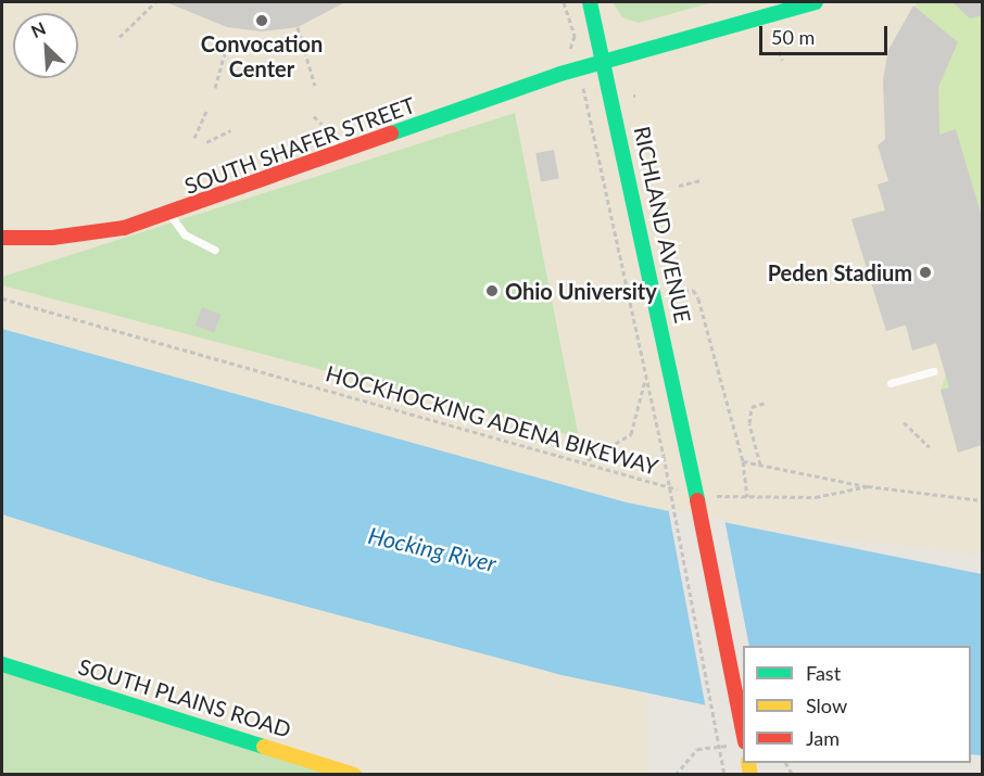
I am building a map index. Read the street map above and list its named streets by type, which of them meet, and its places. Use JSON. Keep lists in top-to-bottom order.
{
  "streets": {
    "main road": ["SOUTH SHAFER STREET", "RICHLAND AVENUE", "SOUTH PLAINS ROAD"],
    "path": ["HOCKHOCKING ADENA BIKEWAY"]
  },
  "crossings": [
    ["SOUTH SHAFER STREET", "RICHLAND AVENUE"]
  ],
  "water": ["Hocking River"],
  "places": ["Convocation Center", "Peden Stadium", "Ohio University"],
  "legend": ["Fast", "Slow", "Jam"],
  "scale_bar": "50 m",
  "north": "top left"
}
